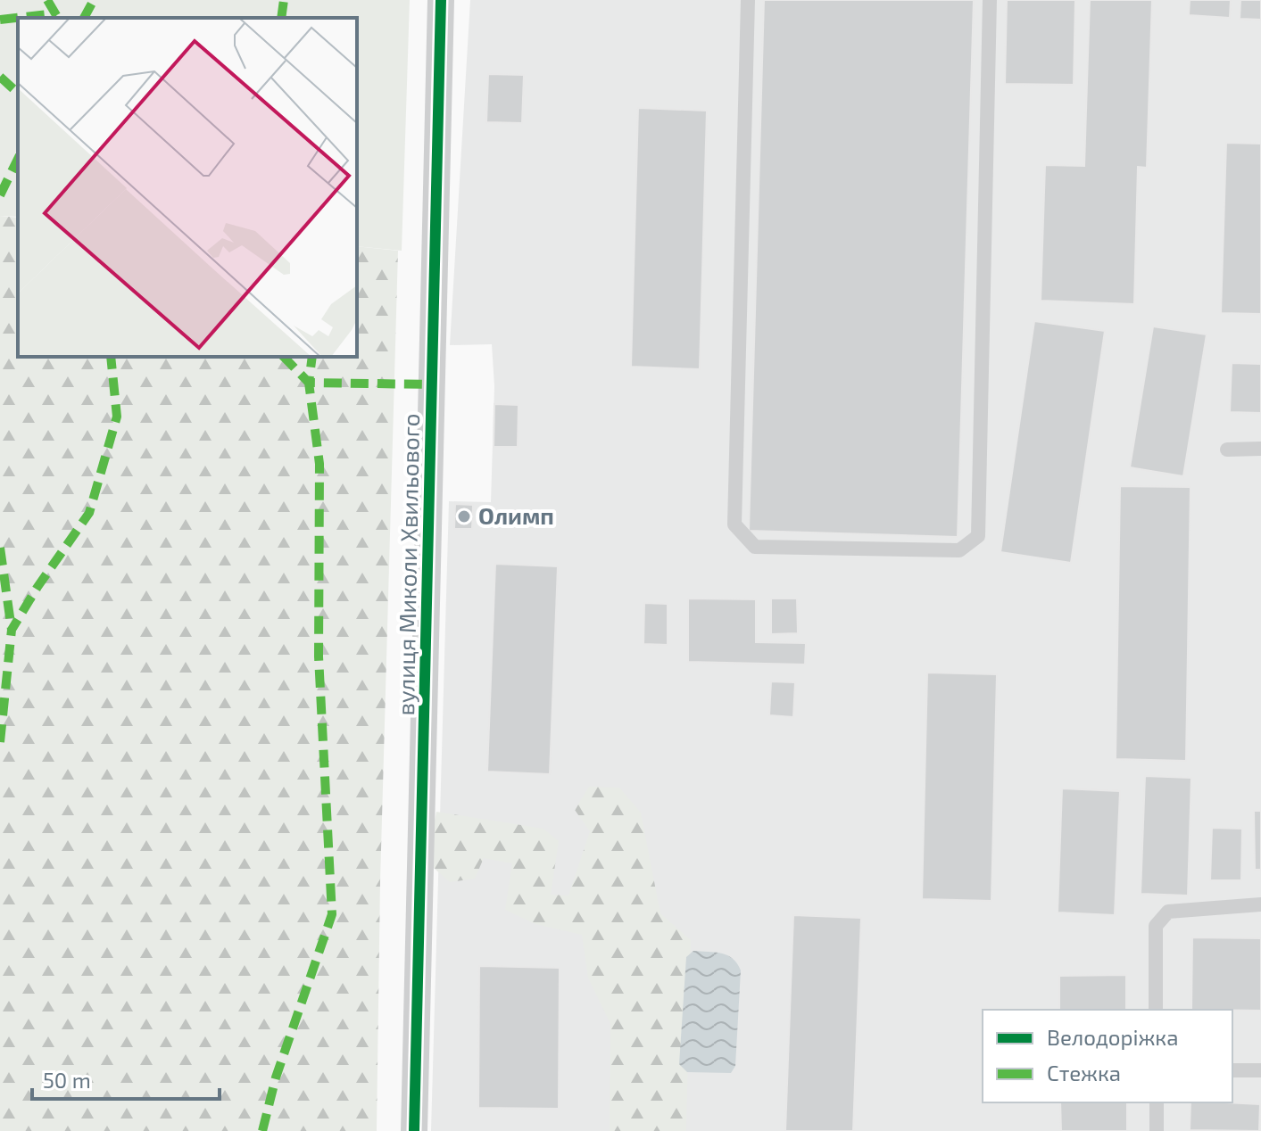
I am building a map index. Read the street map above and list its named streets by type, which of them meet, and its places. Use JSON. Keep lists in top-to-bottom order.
{
  "streets": {
    "street": ["вулиця Миколи Хвильового"]
  },
  "places": ["Олимп"],
  "legend": ["Велодоріжка", "Стежка"],
  "scale_bar": "50 m"
}
